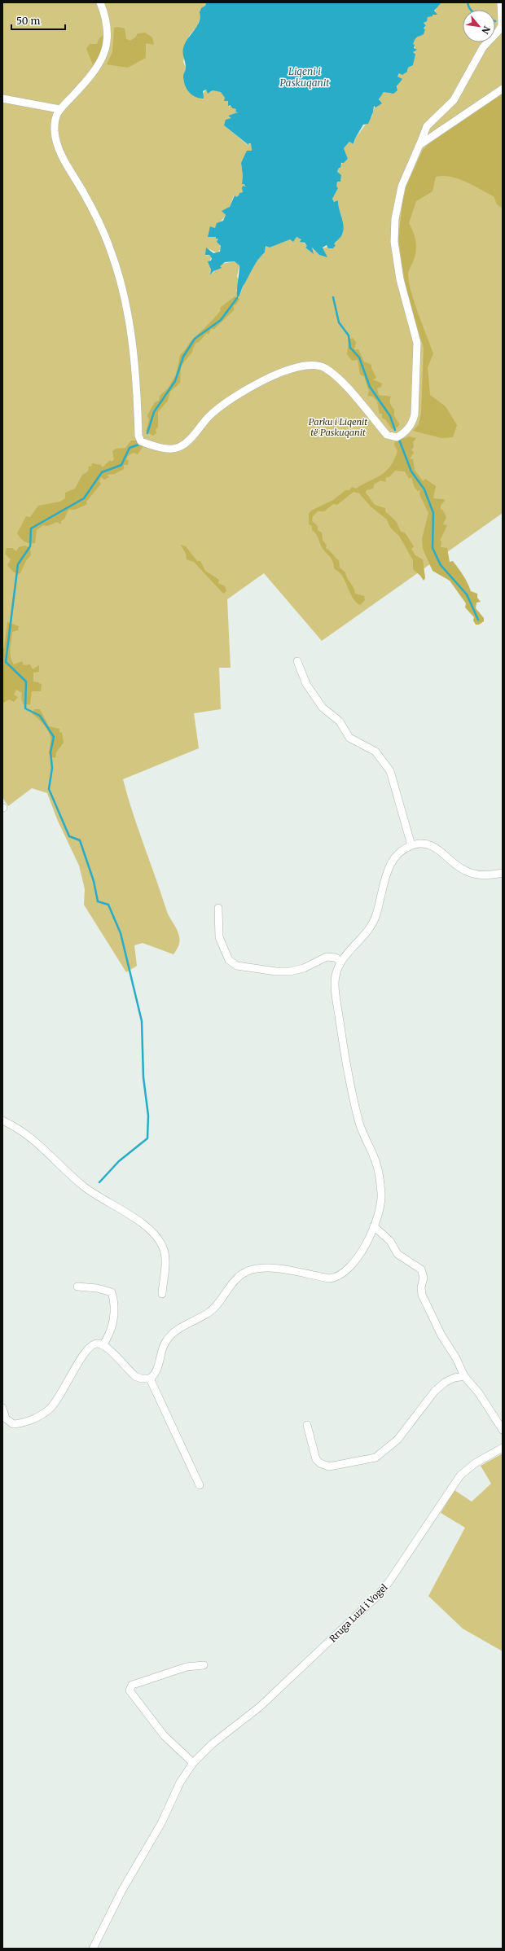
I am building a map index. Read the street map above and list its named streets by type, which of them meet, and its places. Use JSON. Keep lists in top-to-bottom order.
{
  "streets": {
    "street": ["Rruga Luzi i Vogel"]
  },
  "water": ["Liqeni i Paskuqanit"],
  "parks": ["Parku i Liqenit të Paskuqanit"],
  "scale_bar": "50 m",
  "north": "bottom right"
}
